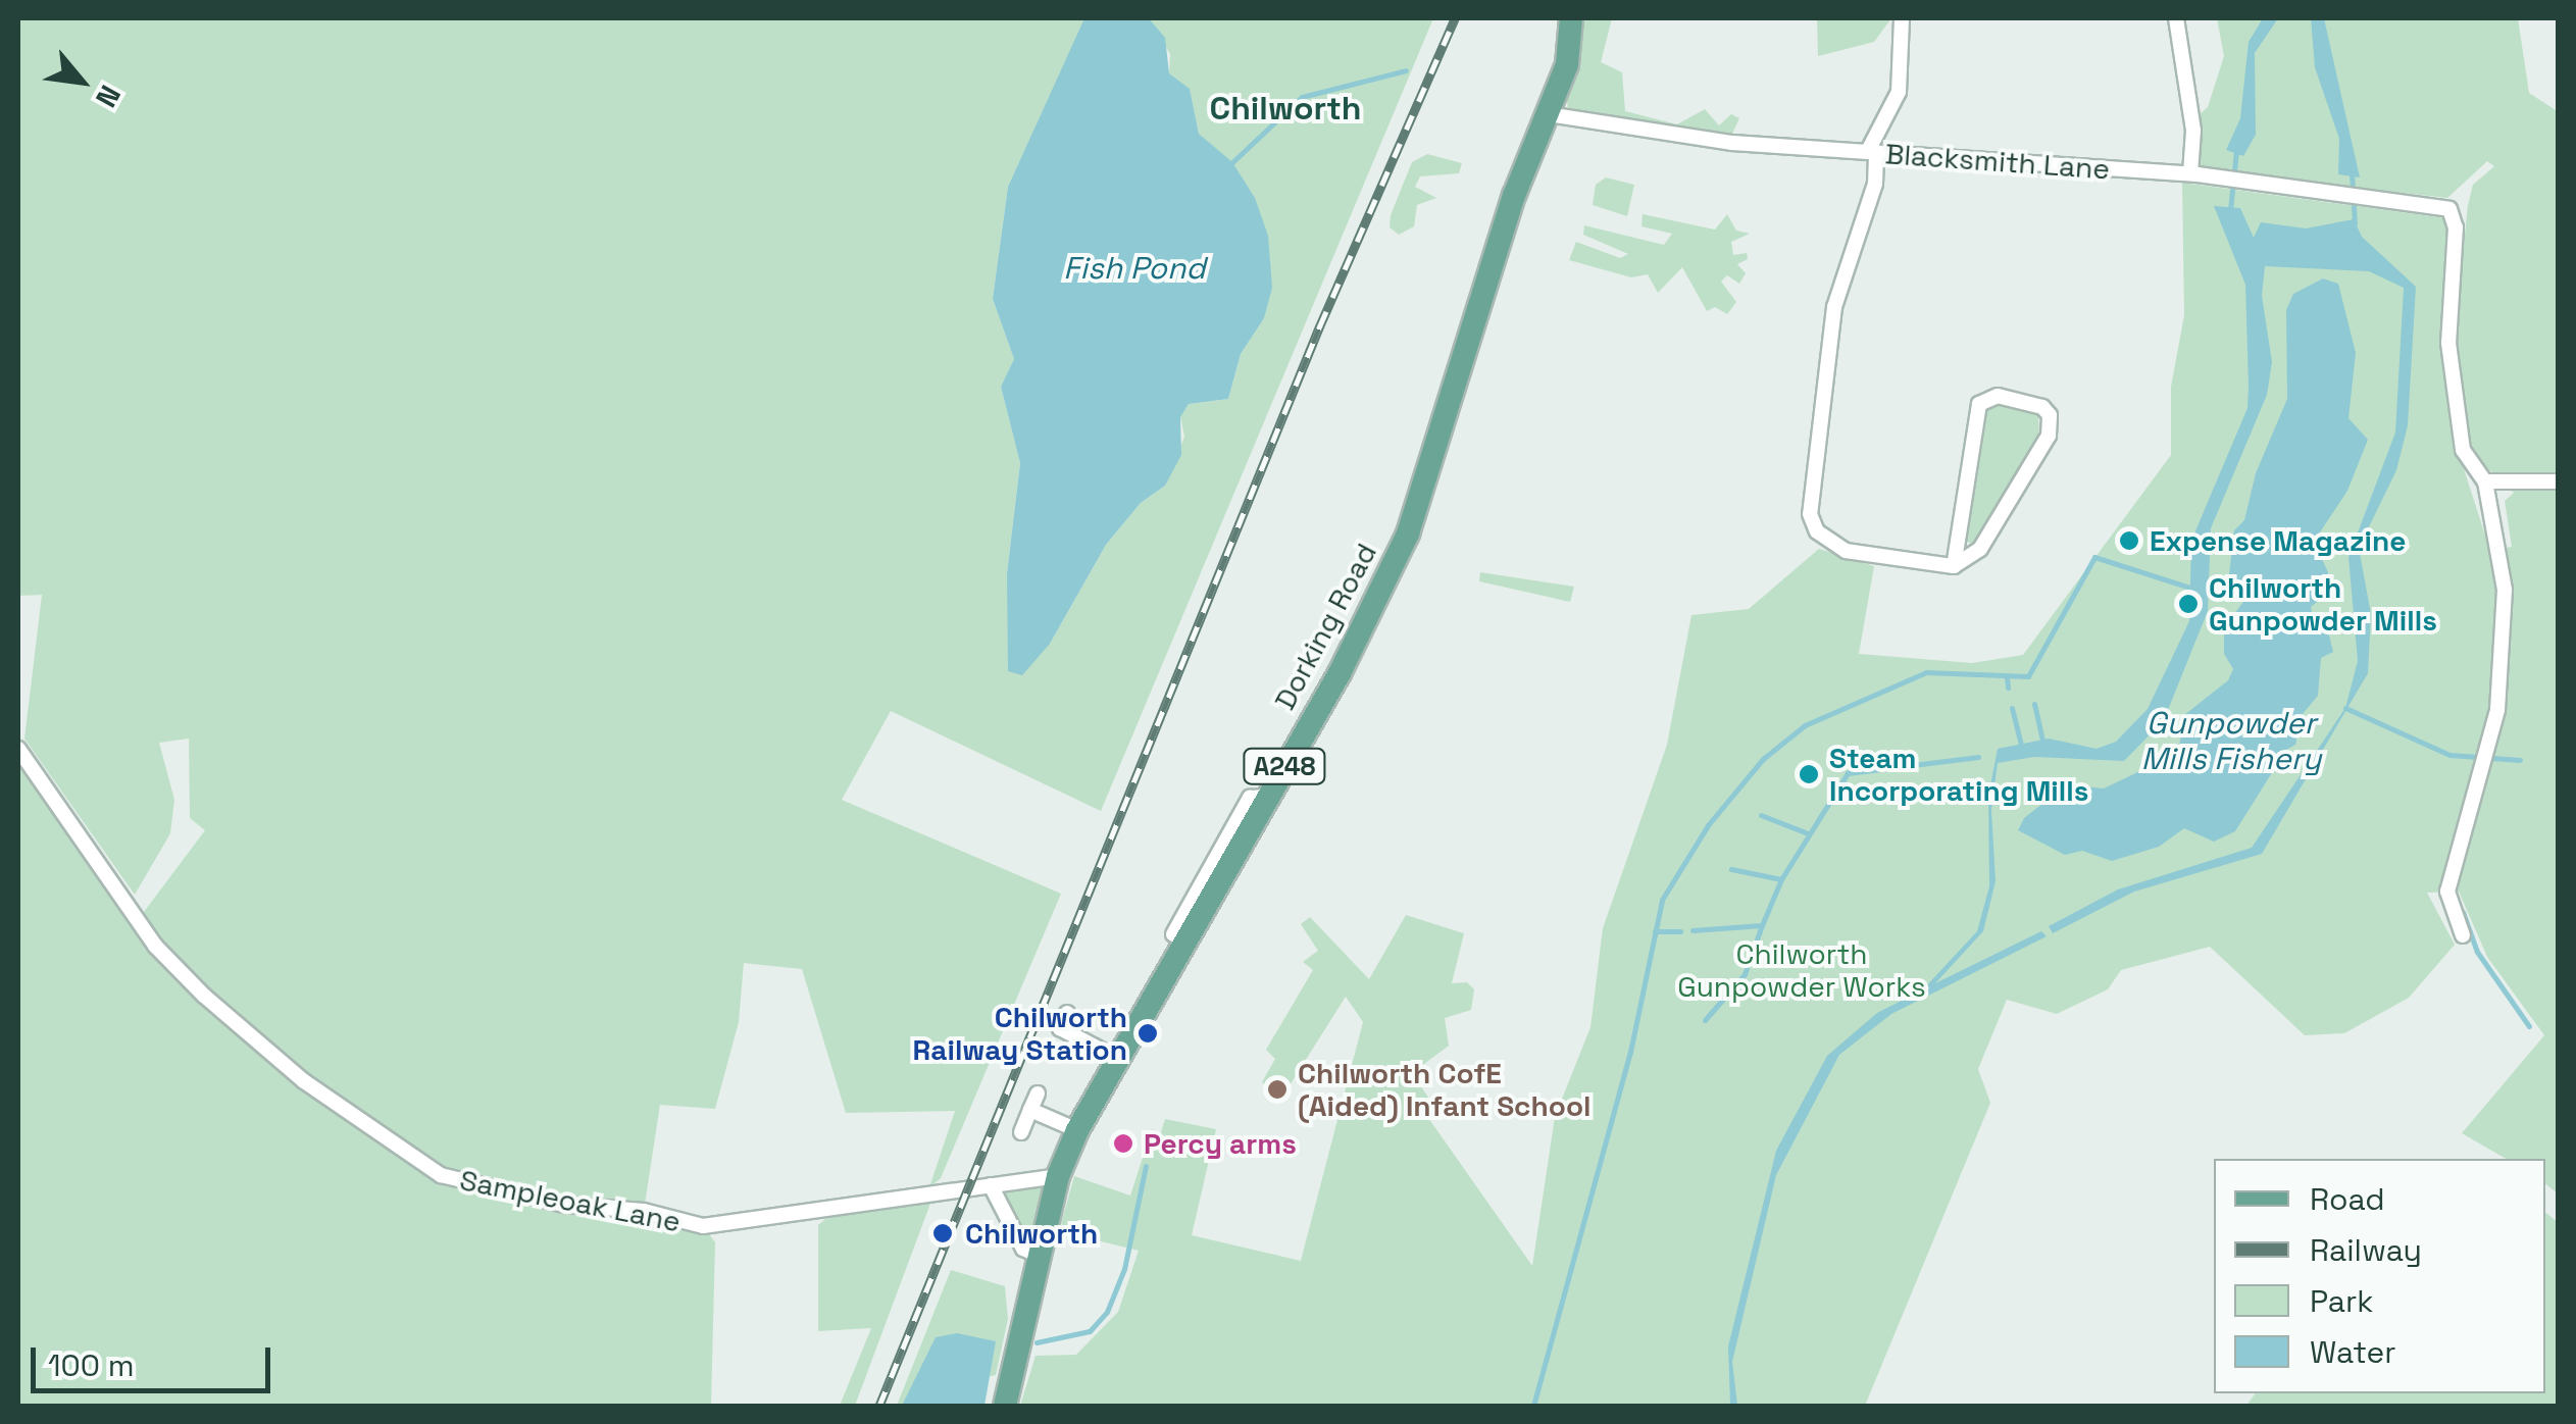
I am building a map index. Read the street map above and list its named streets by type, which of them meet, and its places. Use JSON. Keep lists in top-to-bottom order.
{
  "streets": {
    "main road": ["Dorking Road", "A248"],
    "street": ["Blacksmith Lane", "Sampleoak Lane"]
  },
  "crossings": [
    ["Blacksmith Lane", "Dorking Road"],
    ["Dorking Road", "Sampleoak Lane"]
  ],
  "districts": ["Chilworth"],
  "water": ["Fish Pond", "Gunpowder Mills Fishery"],
  "parks": ["Chilworth Gunpowder Works"],
  "places": [
    "Expense Magazine",
    "Chilworth Gunpowder Mills",
    "Steam Incorporating Mills",
    "Chilworth Railway Station",
    "Chilworth CofE (Aided) Infant School",
    "Percy arms",
    "Chilworth"
  ],
  "legend": [
    "Road",
    "Railway",
    "Park",
    "Water"
  ],
  "scale_bar": "100 m",
  "north": "bottom right"
}
